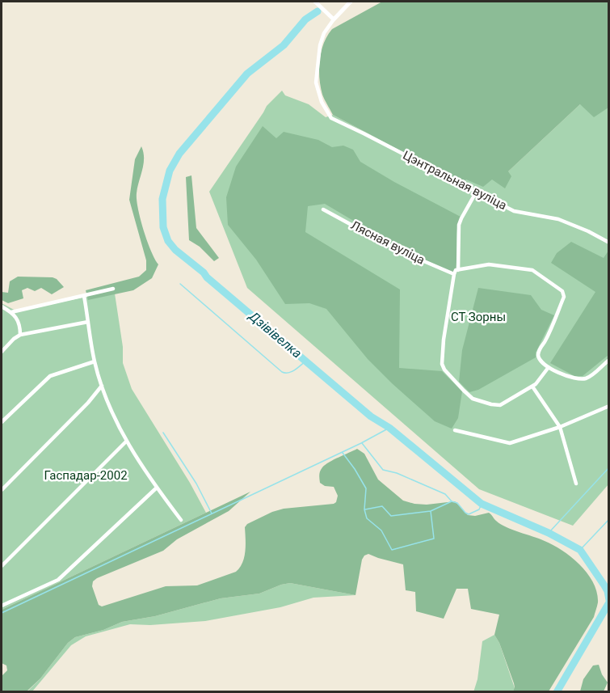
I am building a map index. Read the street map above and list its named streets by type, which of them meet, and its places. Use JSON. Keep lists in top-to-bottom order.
{
  "streets": {
    "street": ["Цэнтральная вуліца", "Лясная вуліца"]
  },
  "water": ["Дзівівелка"],
  "parks": ["СТ Зорны", "Гаспадар-2002"]
}
